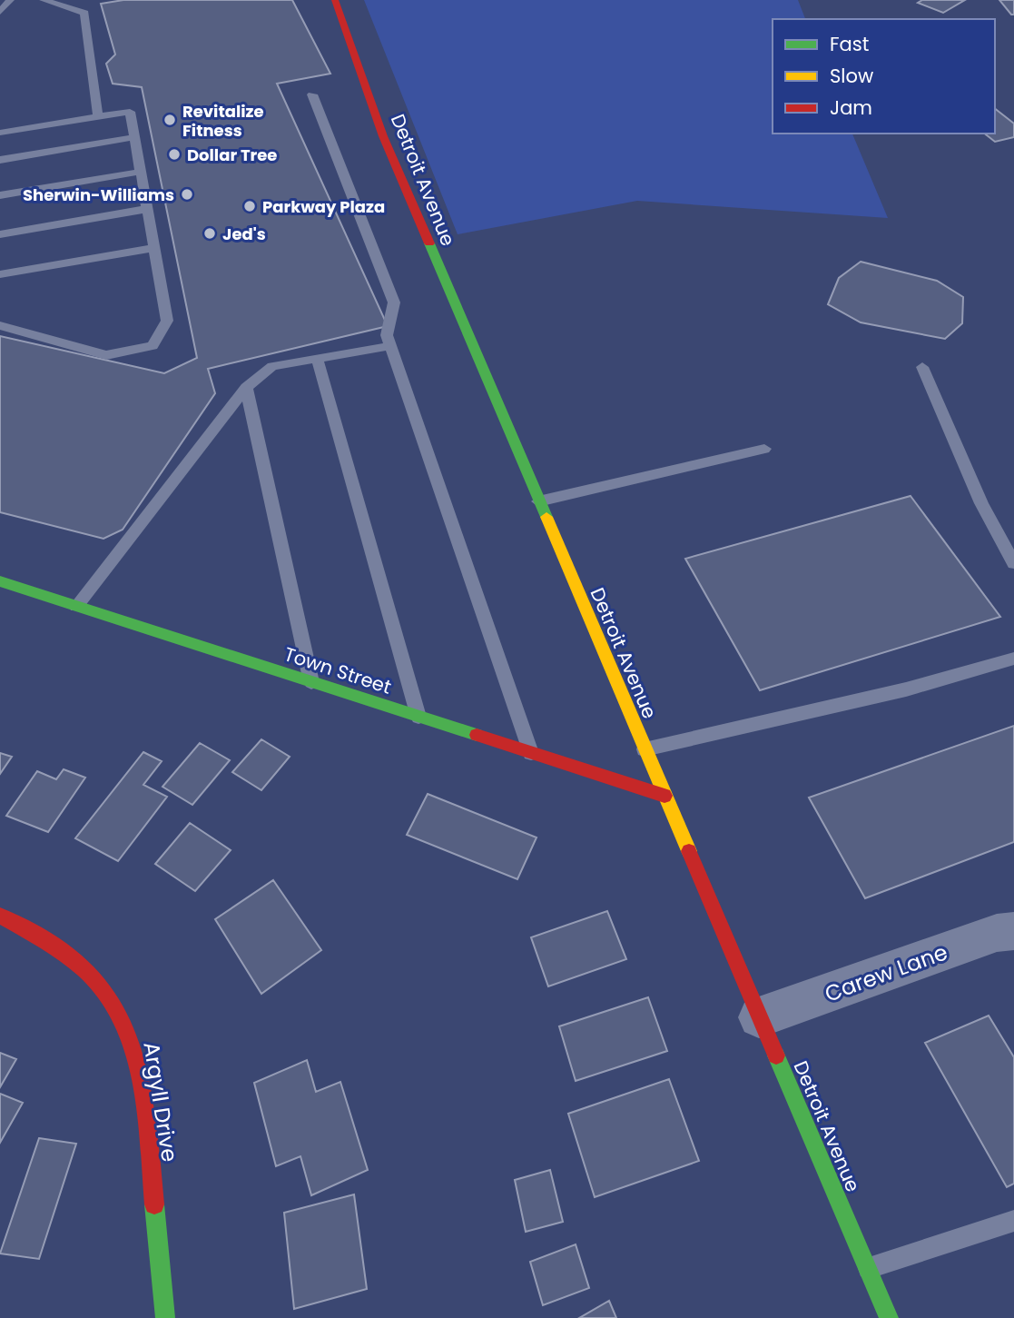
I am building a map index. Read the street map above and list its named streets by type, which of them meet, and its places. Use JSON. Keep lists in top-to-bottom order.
{
  "streets": {
    "street": [
      "Detroit Avenue",
      "Town Street",
      "Carew Lane",
      "Argyll Drive"
    ]
  },
  "crossings": [
    ["Detroit Avenue", "Town Street"],
    ["Detroit Avenue", "Carew Lane"]
  ],
  "places": [
    "Revitalize Fitness",
    "Dollar Tree",
    "Sherwin-Williams",
    "Parkway Plaza",
    "Jed's"
  ],
  "legend": ["Fast", "Slow", "Jam"]
}
